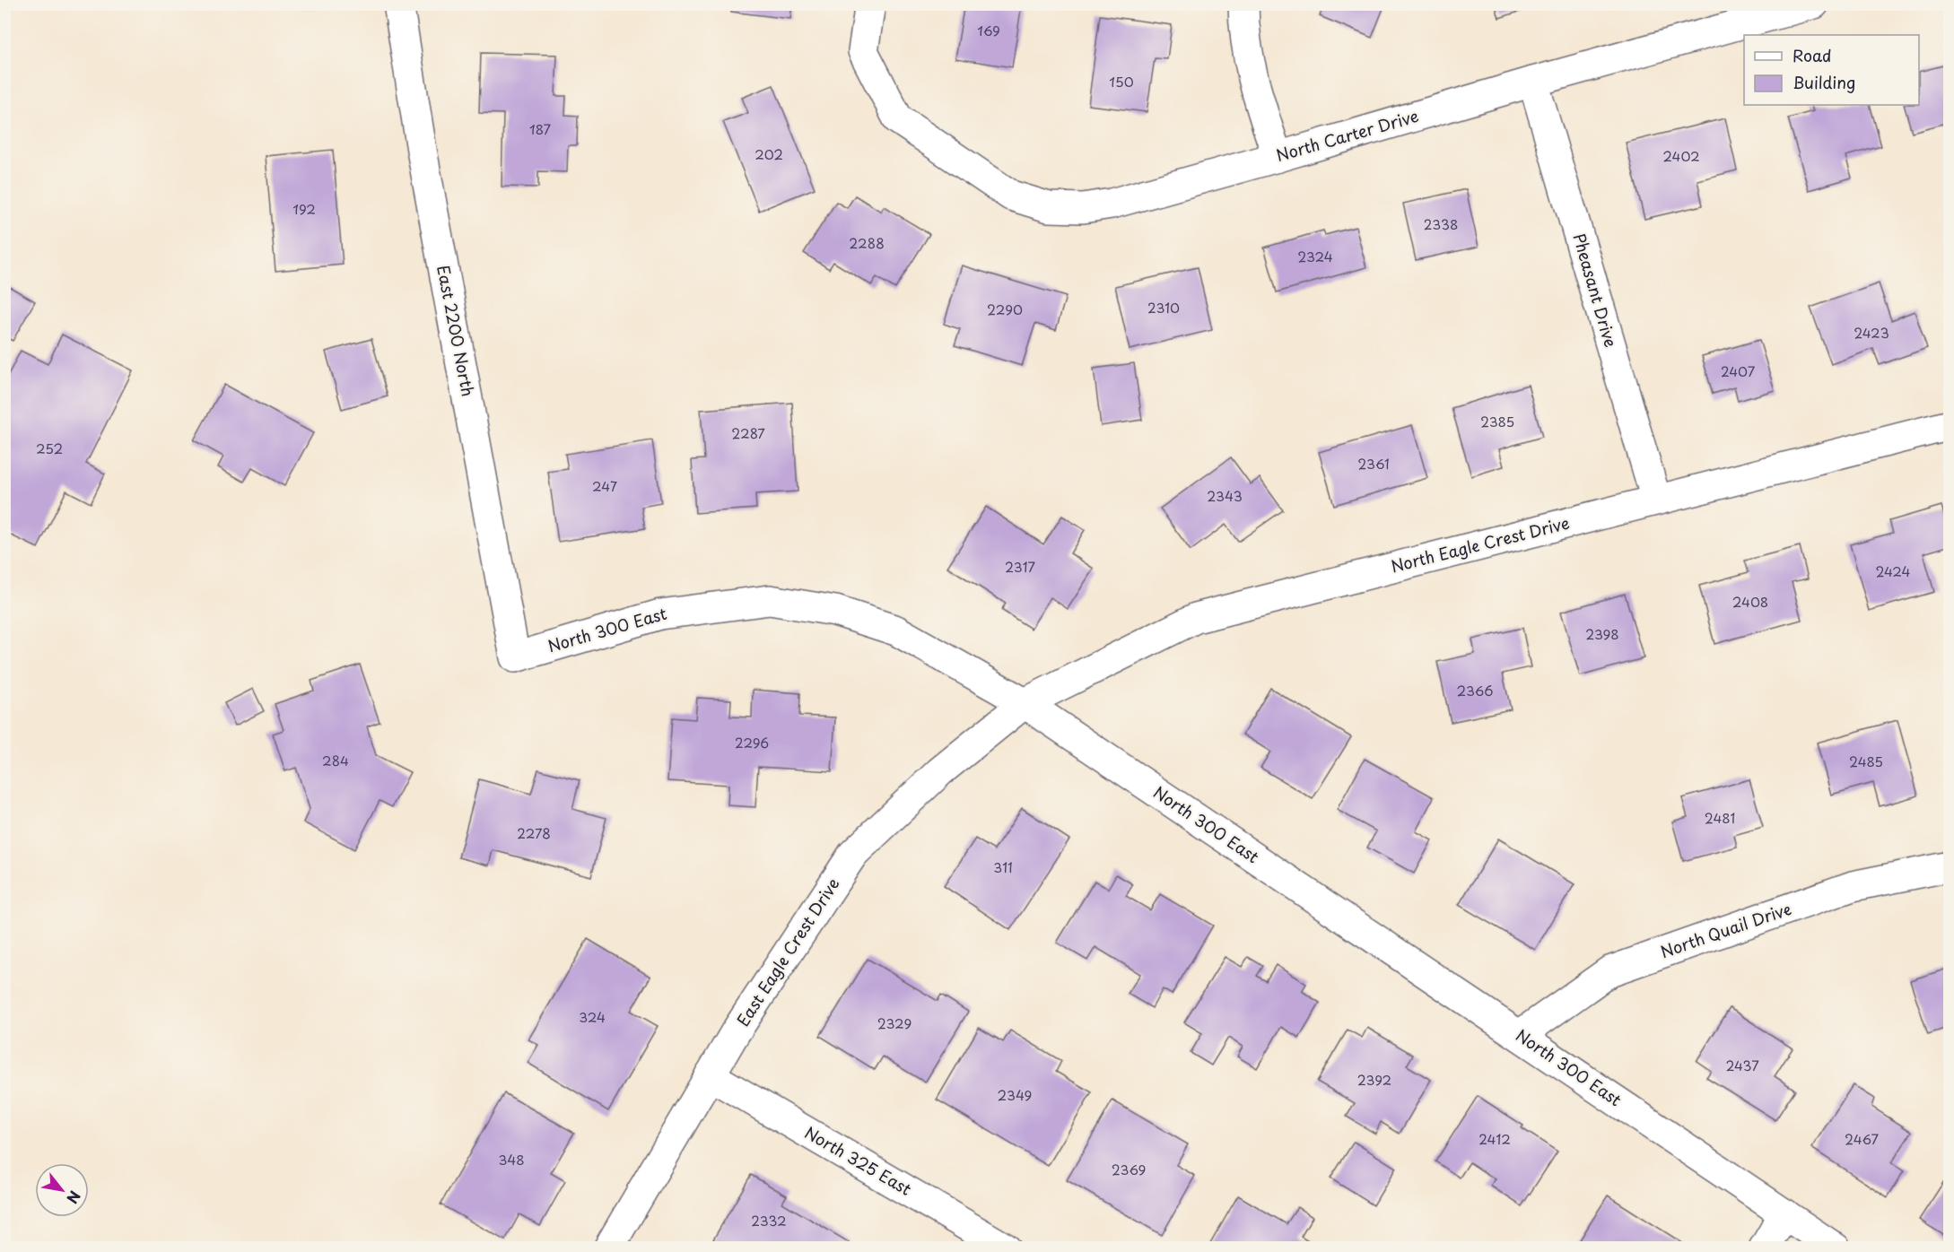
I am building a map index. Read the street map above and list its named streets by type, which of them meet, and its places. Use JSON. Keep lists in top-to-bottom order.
{
  "streets": {
    "street": [
      "North Carter Drive",
      "Pheasant Drive",
      "East 2200 North",
      "North Eagle Crest Drive",
      "North 300 East",
      "North Quail Drive",
      "East Eagle Crest Drive",
      "North 325 East"
    ]
  },
  "crossings": [
    ["North Carter Drive", "Pheasant Drive"],
    ["Pheasant Drive", "North Eagle Crest Drive"],
    ["East 2200 North", "North 300 East"],
    ["North Eagle Crest Drive", "North 300 East"],
    ["North Eagle Crest Drive", "East Eagle Crest Drive"],
    ["North 300 East", "North Quail Drive"],
    ["North 300 East", "East Eagle Crest Drive"],
    ["East Eagle Crest Drive", "North 325 East"]
  ],
  "house_numbers": [
    "169",
    "150",
    "187",
    "202",
    "2402",
    "192",
    "2338",
    "2288",
    "2324",
    "2310",
    "2290",
    "2423",
    "2407",
    "2385",
    "2287",
    "252",
    "2361",
    "247",
    "2343",
    "2317",
    "2424",
    "2408",
    "2398",
    "2366",
    "2296",
    "284",
    "2485",
    "2481",
    "2278",
    "311",
    "324",
    "2329",
    "2437",
    "2392",
    "2349",
    "2412",
    "2467",
    "348",
    "2369",
    "2332"
  ],
  "legend": ["Road", "Building"],
  "north": "bottom right"
}
